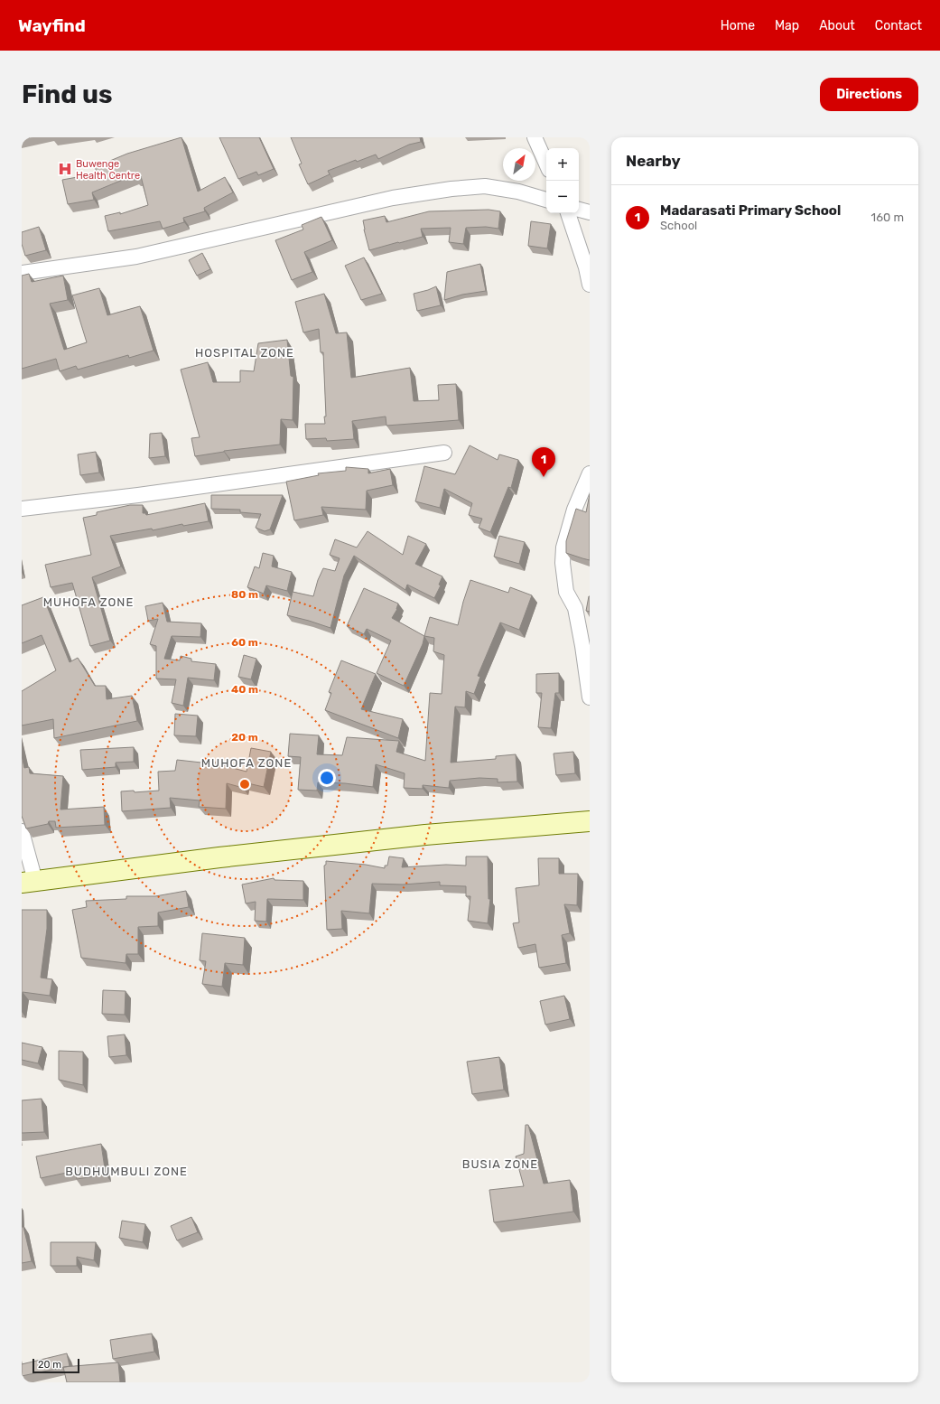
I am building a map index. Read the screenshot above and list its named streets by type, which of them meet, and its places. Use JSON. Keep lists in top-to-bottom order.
{
  "districts": [
    "HOSPITAL ZONE",
    "MUHOFA ZONE",
    "MUHOFA ZONE",
    "BUSIA ZONE",
    "BUDHUMBULI ZONE"
  ],
  "places": {
    "hospital": ["Buwenge Health Centre"]
  },
  "scale_bar": "20 m",
  "north": "top right",
  "page": {
    "header": "Wayfind",
    "nav": [
      "Home",
      "Map",
      "About",
      "Contact"
    ],
    "buttons": "Directions",
    "title": "Find us",
    "heading": "Nearby",
    "map_buttons": ["+", "−"],
    "list": [
      {
        "mark": "1",
        "name": "Madarasati Primary School",
        "note": "School",
        "value": "160 m"
      }
    ],
    "pins": "1",
    "scale": "20 m"
  },
  "rings": [
    "80 m",
    "60 m",
    "40 m",
    "20 m"
  ]
}
